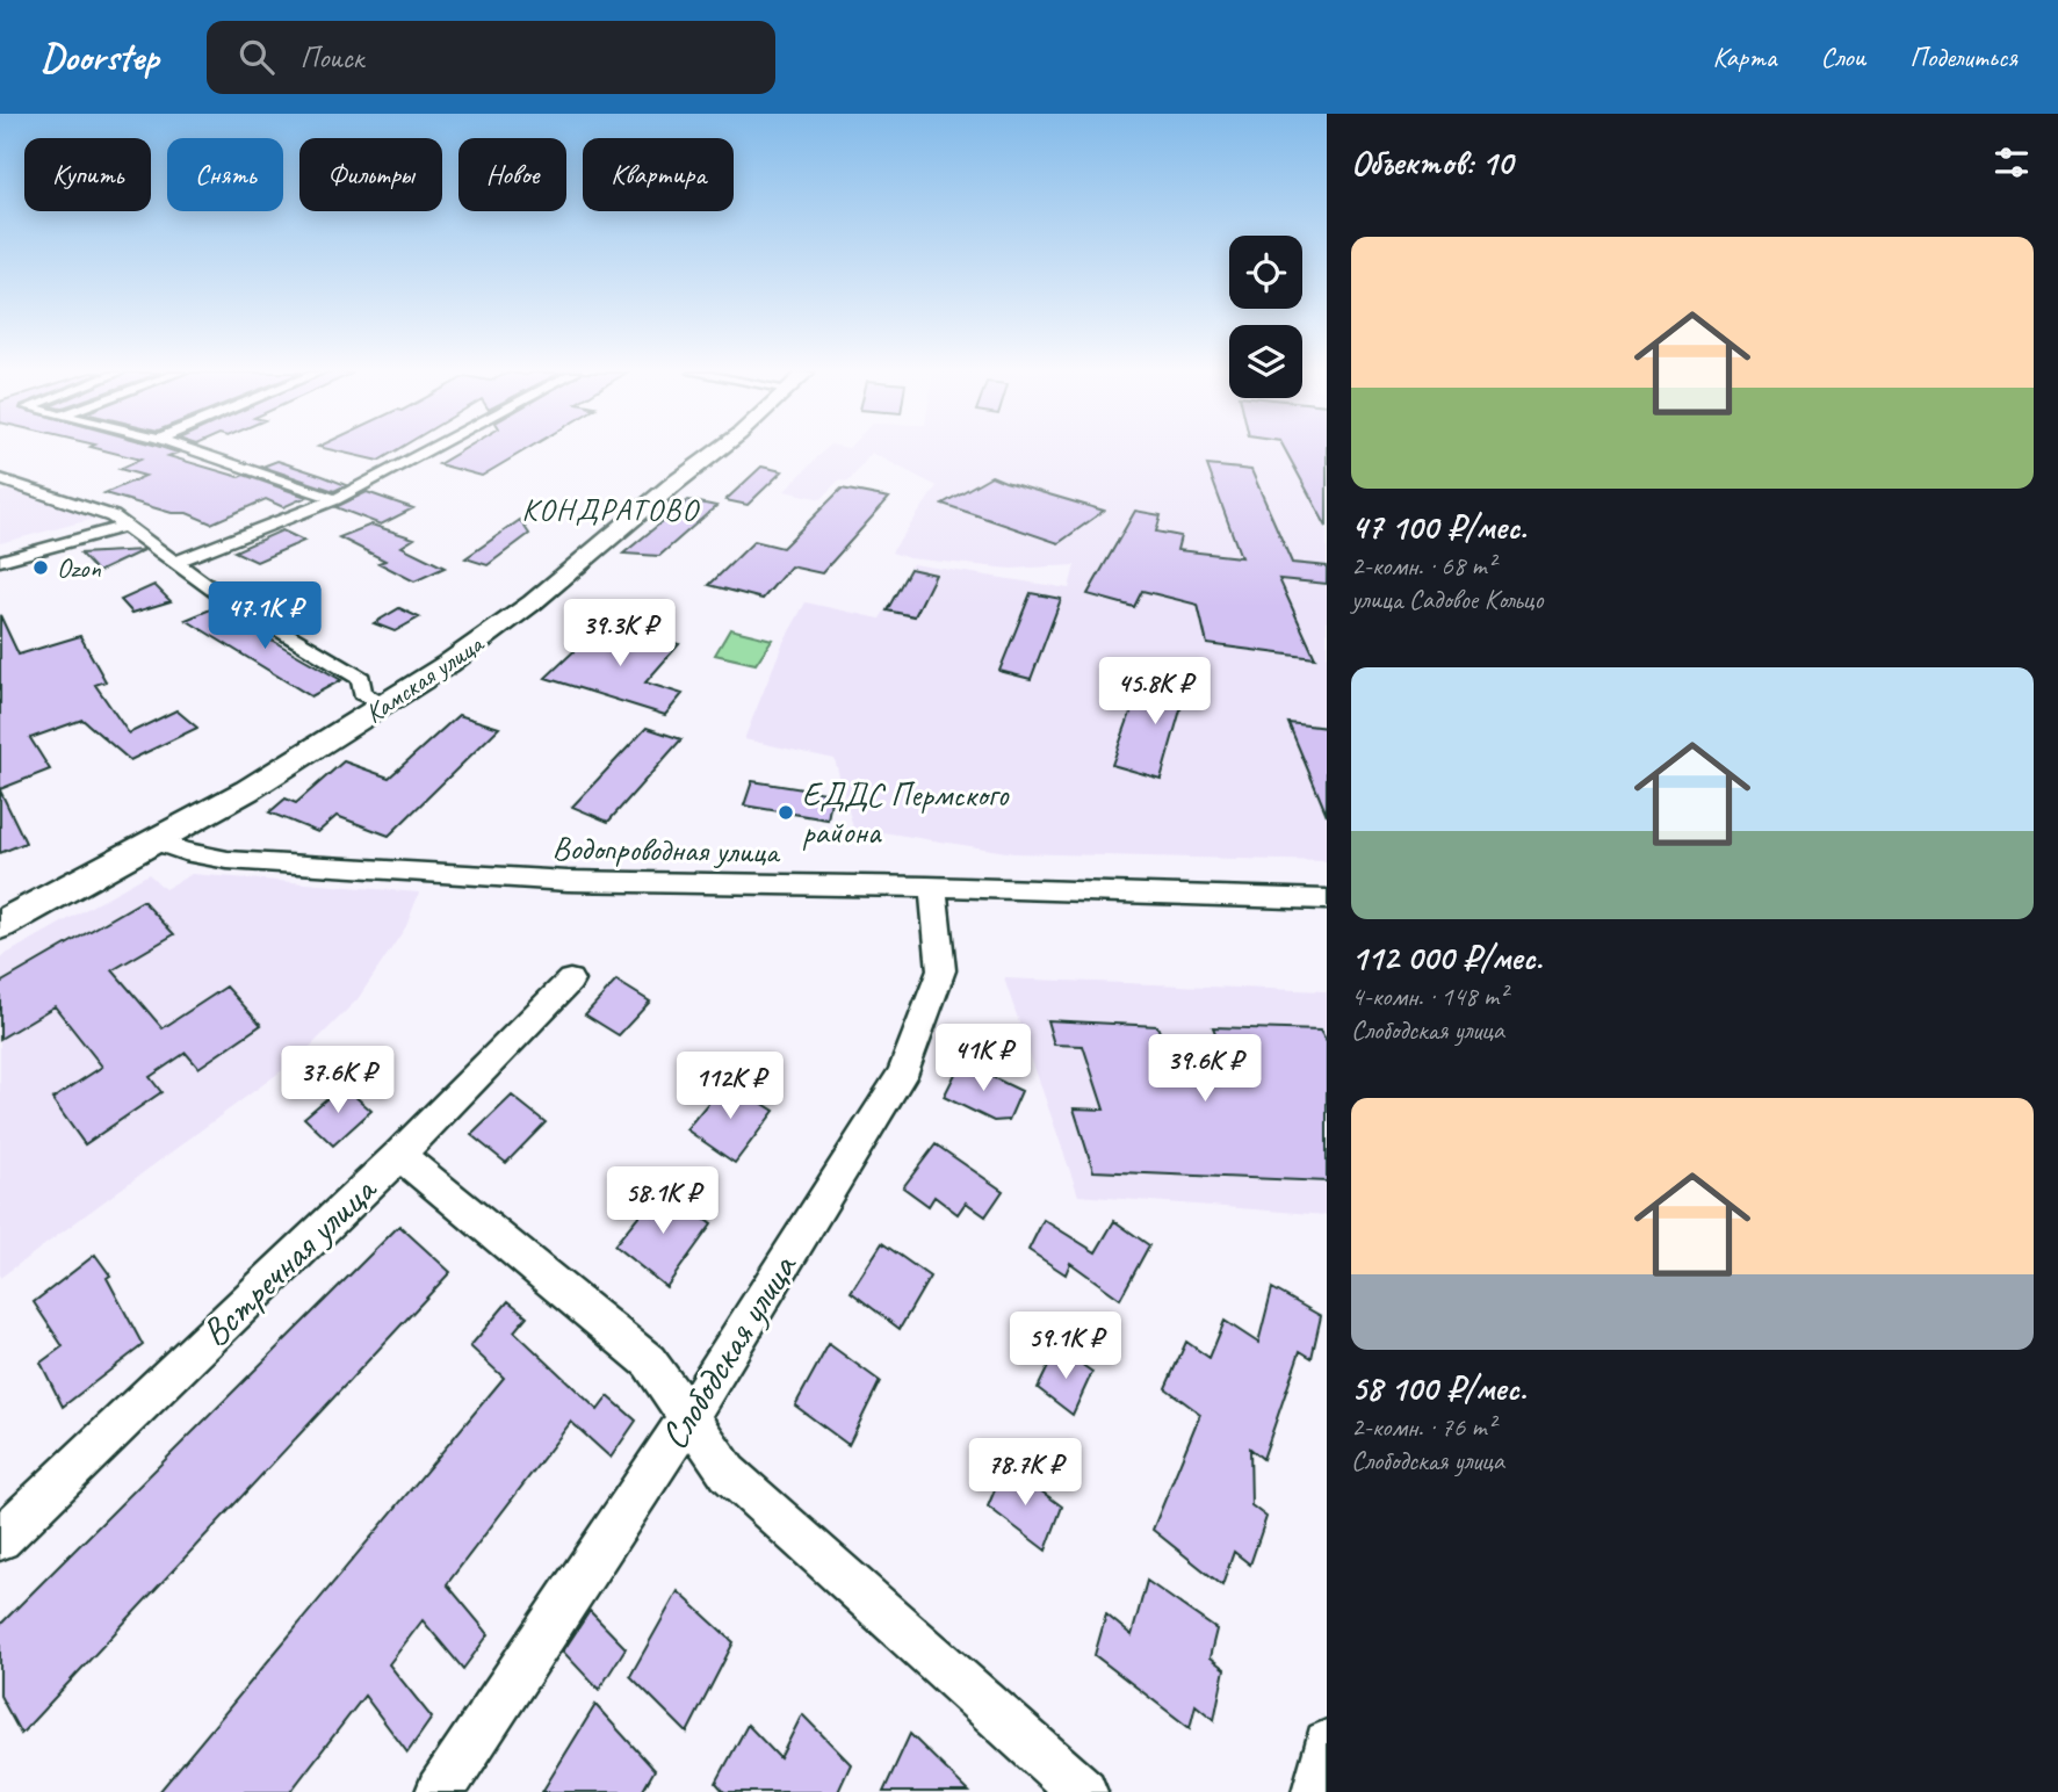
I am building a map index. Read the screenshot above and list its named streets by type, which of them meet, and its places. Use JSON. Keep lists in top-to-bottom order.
{
  "streets": {
    "street": [
      "Камская улица",
      "Водопроводная улица",
      "Встречная улица",
      "Слободская улица"
    ]
  },
  "crossings": [
    ["Камская улица", "Водопроводная улица"],
    ["Водопроводная улица", "Слободская улица"]
  ],
  "districts": ["КОНДРАТОВО"],
  "places": ["Ozon", "ЕДДС Пермского района"],
  "page": {
    "header": "Doorstep",
    "search": "Поиск",
    "nav": ["Карта", "Слои", "Поделиться"],
    "heading": "Объектов: 10",
    "chip": [
      "Купить",
      "Снять",
      "Фильтры",
      "Новое",
      "Квартира"
    ],
    "list": [
      {
        "name": "47 100 ₽/мес.",
        "note": "2-комн. · 68 m² · улица Садовое Кольцо"
      },
      {
        "name": "112 000 ₽/мес.",
        "note": "4-комн. · 148 m² · Слободская улица"
      },
      {
        "name": "58 100 ₽/мес.",
        "note": "2-комн. · 76 m² · Слободская улица"
      }
    ],
    "price": [
      "47.1K ₽",
      "39.3K ₽",
      "45.8K ₽",
      "41K ₽",
      "39.6K ₽",
      "37.6K ₽",
      "112K ₽",
      "58.1K ₽",
      "59.1K ₽",
      "78.7K ₽"
    ]
  }
}
